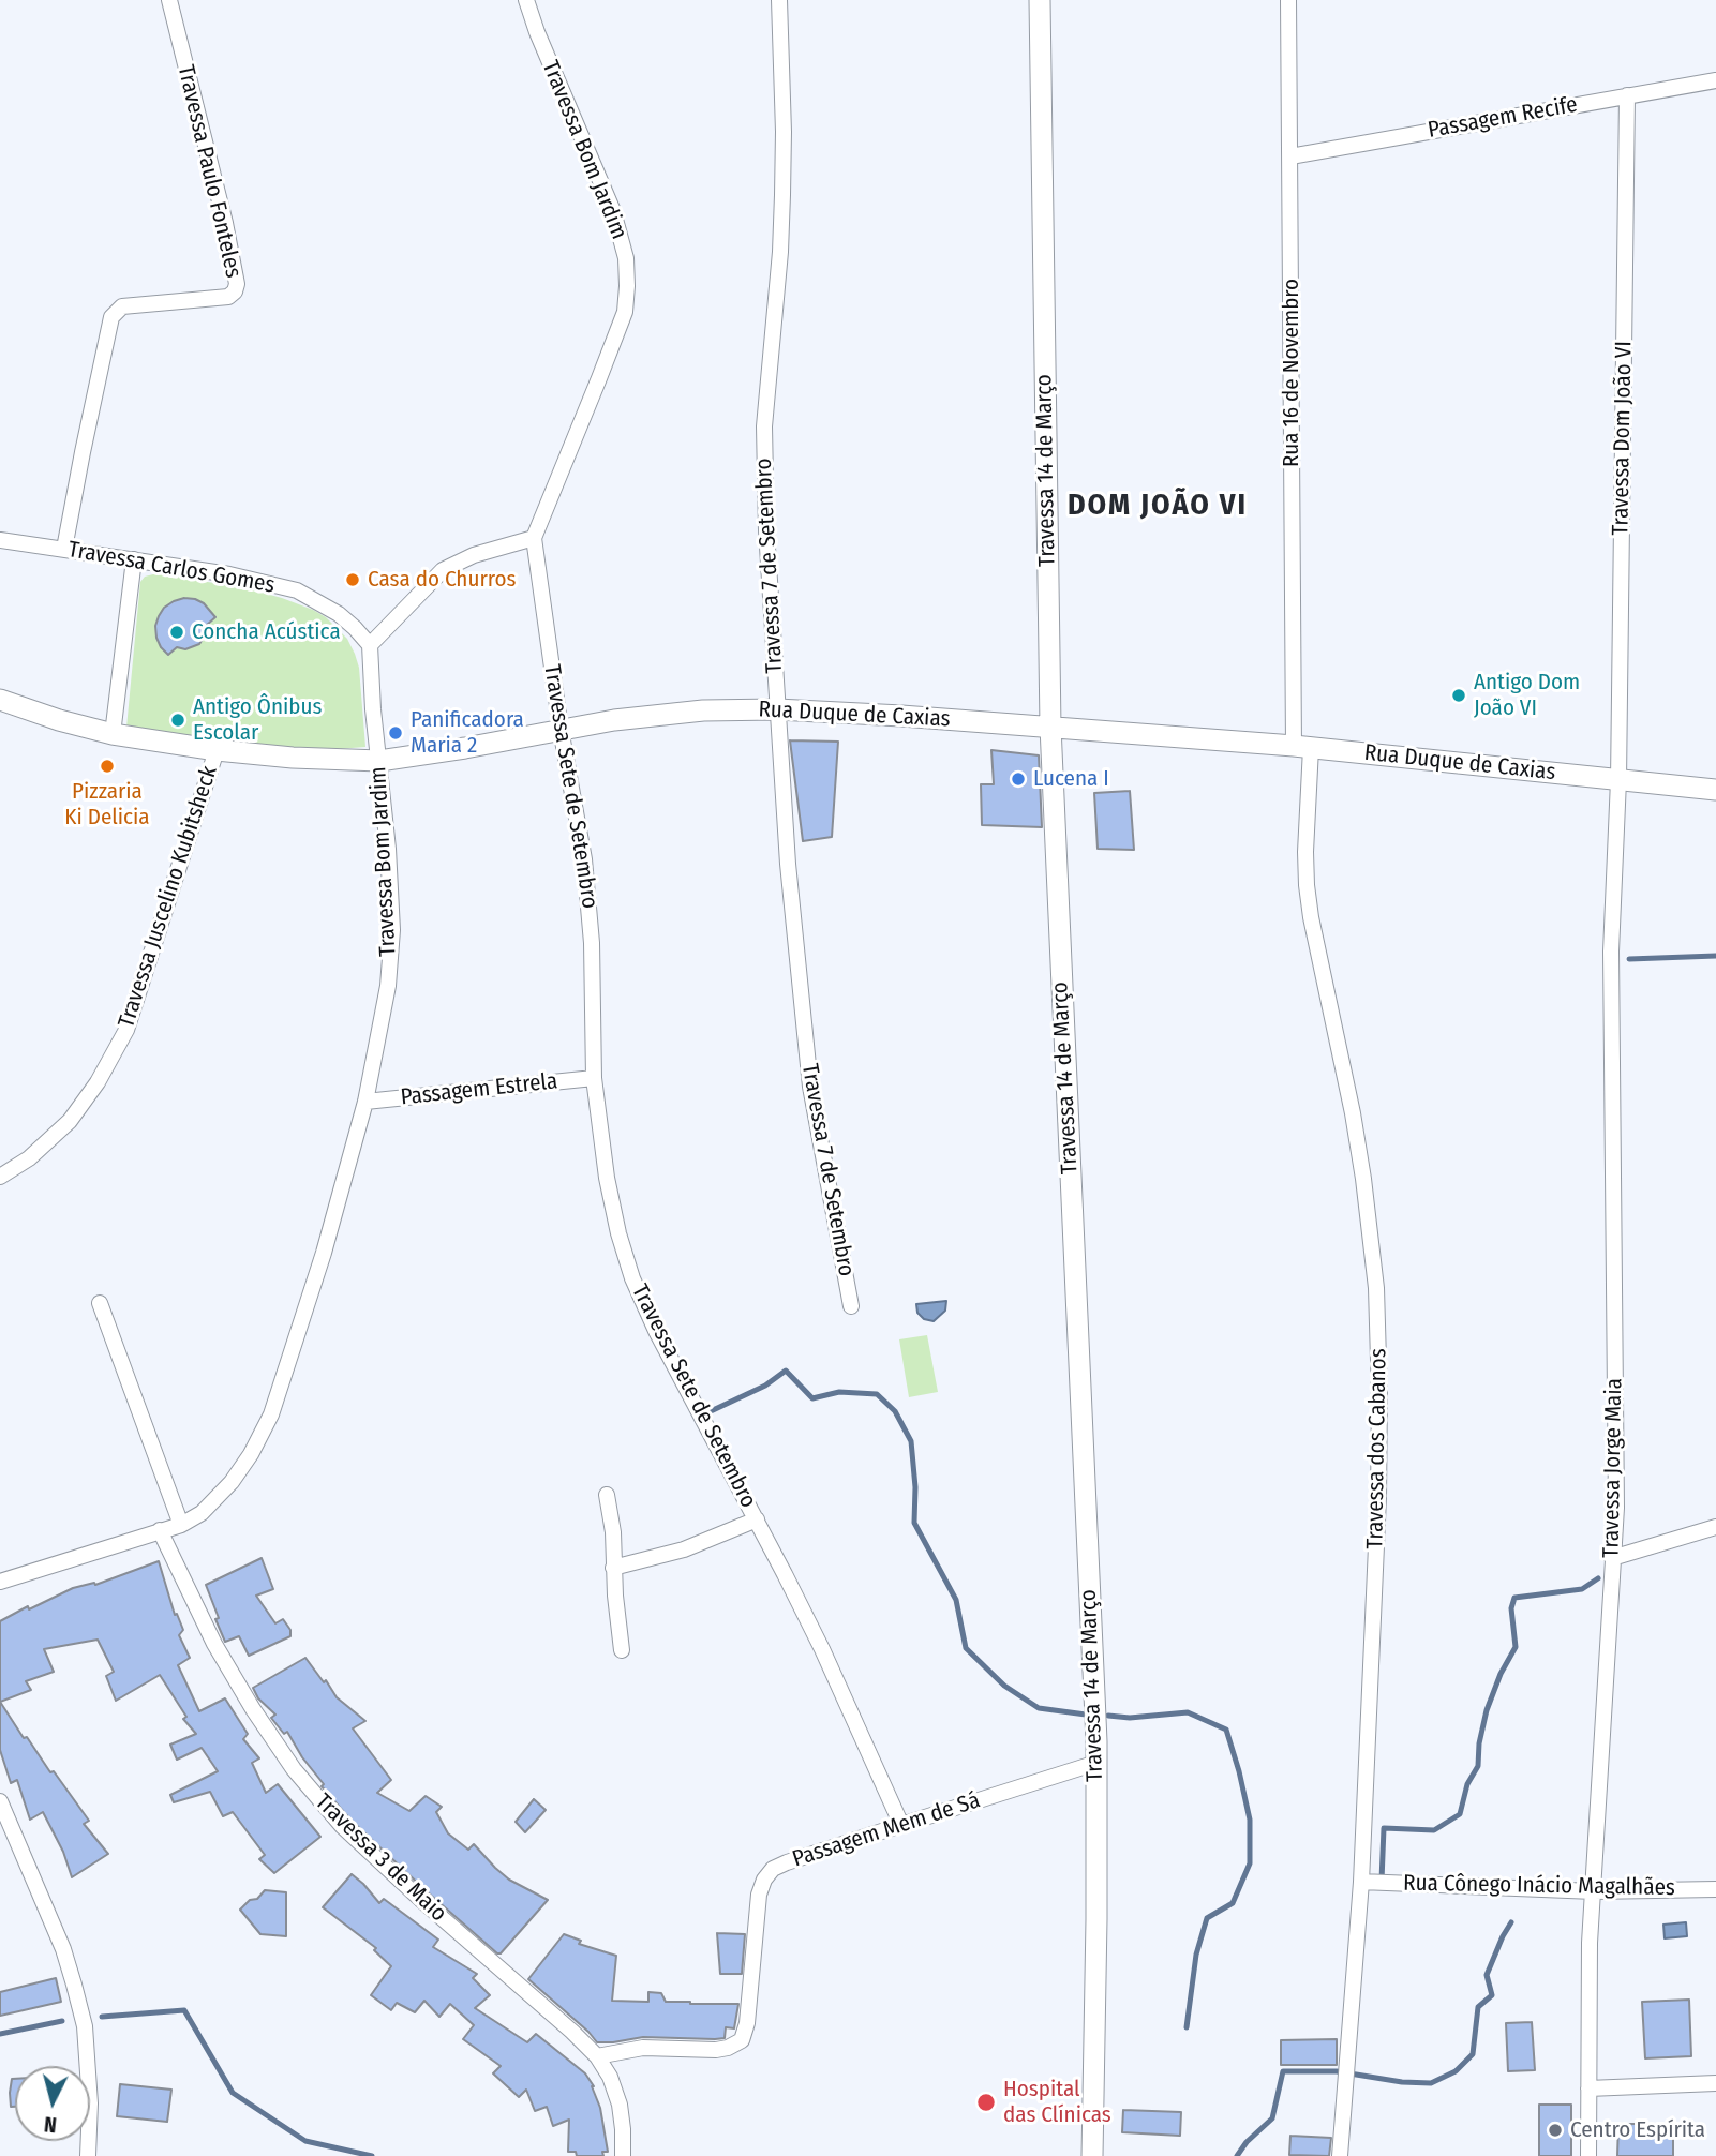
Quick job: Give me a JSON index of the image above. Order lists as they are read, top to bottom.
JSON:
{
  "streets": {
    "street": [
      "Passagem Recife",
      "Travessa Bom Jardim",
      "Travessa Paulo Fonteles",
      "Rua 16 de Novembro",
      "Travessa Dom João VI",
      "Travessa 14 de Março",
      "Travessa 7 de Setembro",
      "Travessa Carlos Gomes",
      "Rua Duque de Caxias",
      "Travessa Sete de Setembro",
      "Travessa Juscelino Kubitsheck",
      "Passagem Estrela",
      "Travessa dos Cabanos",
      "Travessa Jorge Maia",
      "Passagem Mem de Sá",
      "Travessa 3 de Maio",
      "Rua Cônego Inácio Magalhães"
    ]
  },
  "crossings": [
    ["Passagem Recife", "Rua 16 de Novembro"],
    ["Passagem Recife", "Travessa Dom João VI"],
    ["Travessa Bom Jardim", "Travessa Carlos Gomes"],
    ["Travessa Bom Jardim", "Rua Duque de Caxias"],
    ["Travessa Bom Jardim", "Travessa Sete de Setembro"],
    ["Travessa Bom Jardim", "Passagem Estrela"],
    ["Travessa Bom Jardim", "Travessa 3 de Maio"],
    ["Travessa Paulo Fonteles", "Travessa Carlos Gomes"],
    ["Rua 16 de Novembro", "Rua Duque de Caxias"],
    ["Rua 16 de Novembro", "Travessa dos Cabanos"],
    ["Travessa Dom João VI", "Rua Duque de Caxias"],
    ["Travessa Dom João VI", "Travessa Jorge Maia"],
    ["Travessa 14 de Março", "Rua Duque de Caxias"],
    ["Travessa 14 de Março", "Passagem Mem de Sá"],
    ["Travessa 7 de Setembro", "Rua Duque de Caxias"],
    ["Rua Duque de Caxias", "Travessa Sete de Setembro"],
    ["Rua Duque de Caxias", "Travessa Juscelino Kubitsheck"],
    ["Rua Duque de Caxias", "Travessa dos Cabanos"],
    ["Rua Duque de Caxias", "Travessa Jorge Maia"],
    ["Travessa Sete de Setembro", "Passagem Estrela"],
    ["Travessa Sete de Setembro", "Passagem Mem de Sá"],
    ["Travessa dos Cabanos", "Rua Cônego Inácio Magalhães"],
    ["Travessa Jorge Maia", "Rua Cônego Inácio Magalhães"],
    ["Passagem Mem de Sá", "Travessa 3 de Maio"]
  ],
  "districts": ["DOM JOÃO VI"],
  "places": [
    "Casa do Churros",
    "Concha Acústica",
    "Antigo Dom João VI",
    "Antigo Ônibus Escolar",
    "Panificadora Maria 2",
    "Pizzaria Ki Delicia",
    "Lucena I",
    "Hospital das Clínicas",
    "Centro Espírita"
  ],
  "north": "bottom"
}
